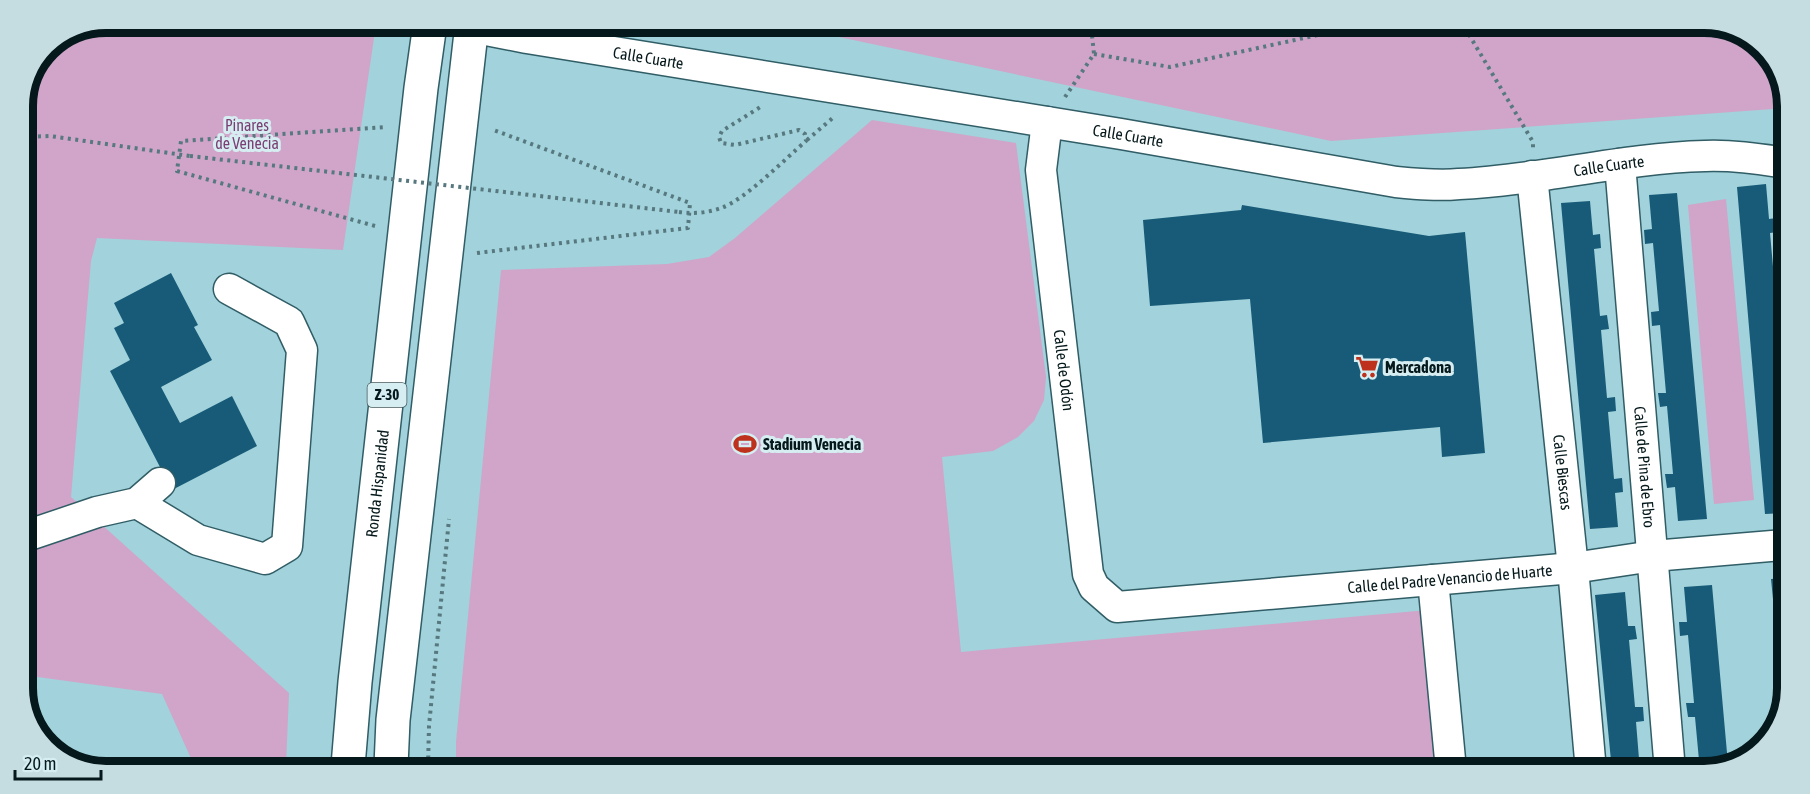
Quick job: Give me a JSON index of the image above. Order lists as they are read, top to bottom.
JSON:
{
  "streets": {
    "highway": ["Z-30", "Ronda Hispanidad"],
    "street": [
      "Calle Cuarte",
      "Calle de Odón",
      "Calle de Pina de Ebro",
      "Calle Biescas",
      "Calle del Padre Venancio de Huarte"
    ]
  },
  "crossings": [
    ["Calle Cuarte", "Calle de Odón"],
    ["Calle Cuarte", "Calle de Pina de Ebro"],
    ["Calle Cuarte", "Calle Biescas"],
    ["Calle de Odón", "Calle del Padre Venancio de Huarte"],
    ["Calle de Pina de Ebro", "Calle del Padre Venancio de Huarte"],
    ["Calle Biescas", "Calle del Padre Venancio de Huarte"]
  ],
  "parks": ["Pinares de Venecia"],
  "places": {
    "supermarket": ["Mercadona"],
    "sports": ["Stadium Venecia"]
  },
  "scale_bar": "20 m"
}
